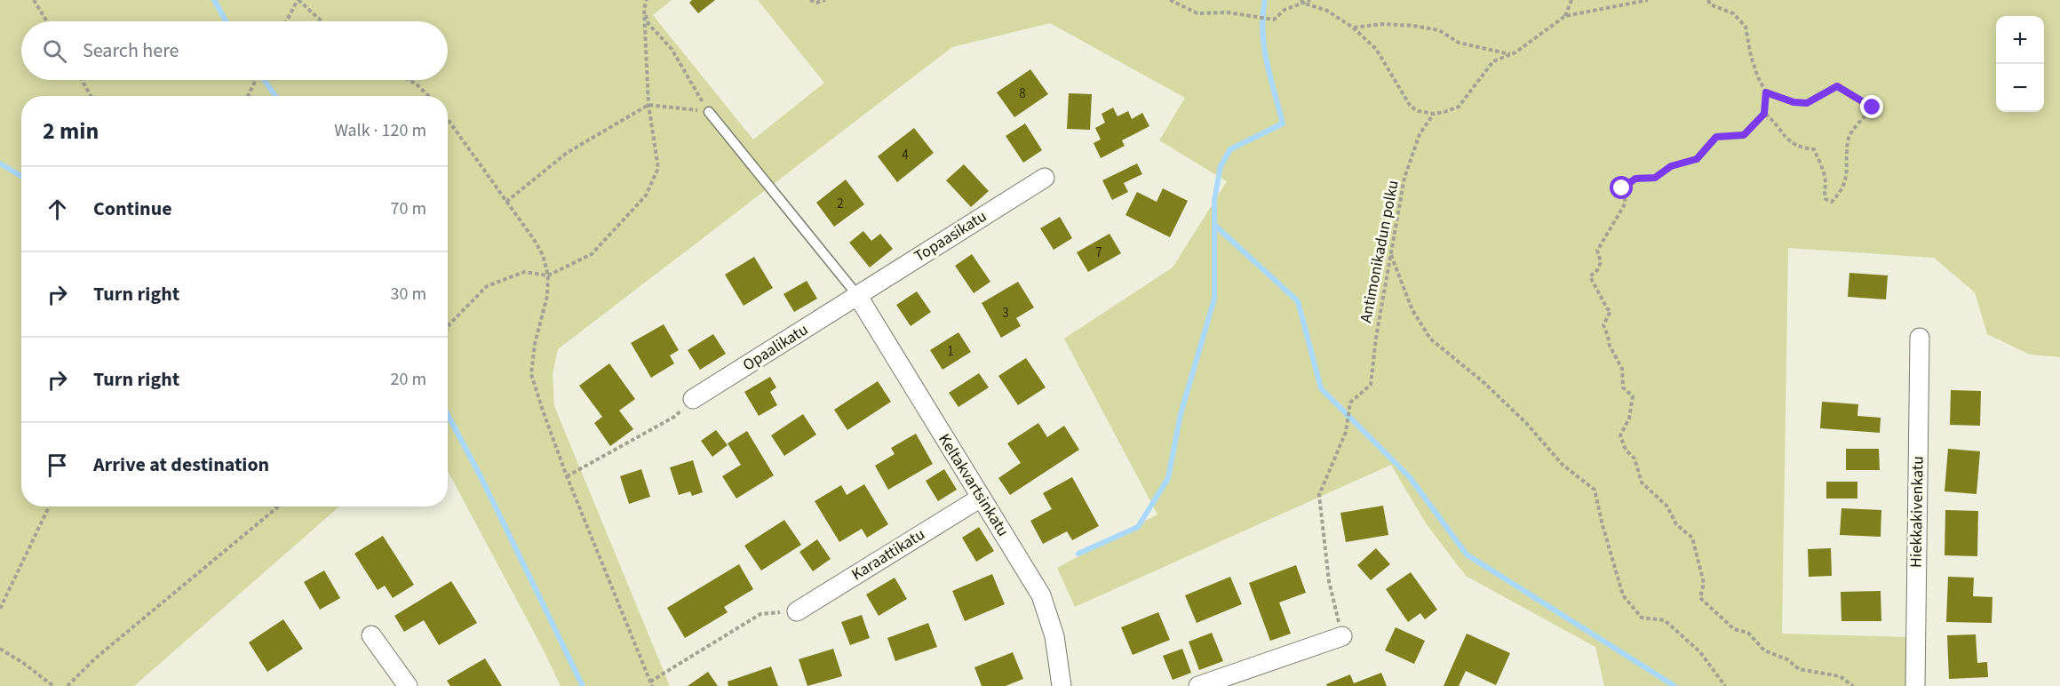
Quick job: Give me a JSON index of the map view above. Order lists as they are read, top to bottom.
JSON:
{
  "streets": {
    "street": [
      "Topaasikatu",
      "Opaalikatu",
      "Keltakvartsinkatu",
      "Hiekkakivenkatu",
      "Karaattikatu"
    ],
    "path": ["Antimonikadun polku"]
  },
  "crossings": [
    ["Topaasikatu", "Opaalikatu"],
    ["Topaasikatu", "Keltakvartsinkatu"],
    ["Opaalikatu", "Keltakvartsinkatu"],
    ["Keltakvartsinkatu", "Karaattikatu"]
  ],
  "house_numbers": [
    "8",
    "4",
    "2",
    "7",
    "3",
    "1"
  ],
  "page": {
    "map_buttons": ["+", "−"],
    "search": "Search here",
    "heading": ["2 min", "Walk · 120 m"],
    "list": [
      ["Continue", "70 m"],
      ["Turn right", "30 m"],
      ["Turn right", "20 m"],
      "Arrive at destination"
    ]
  }
}
